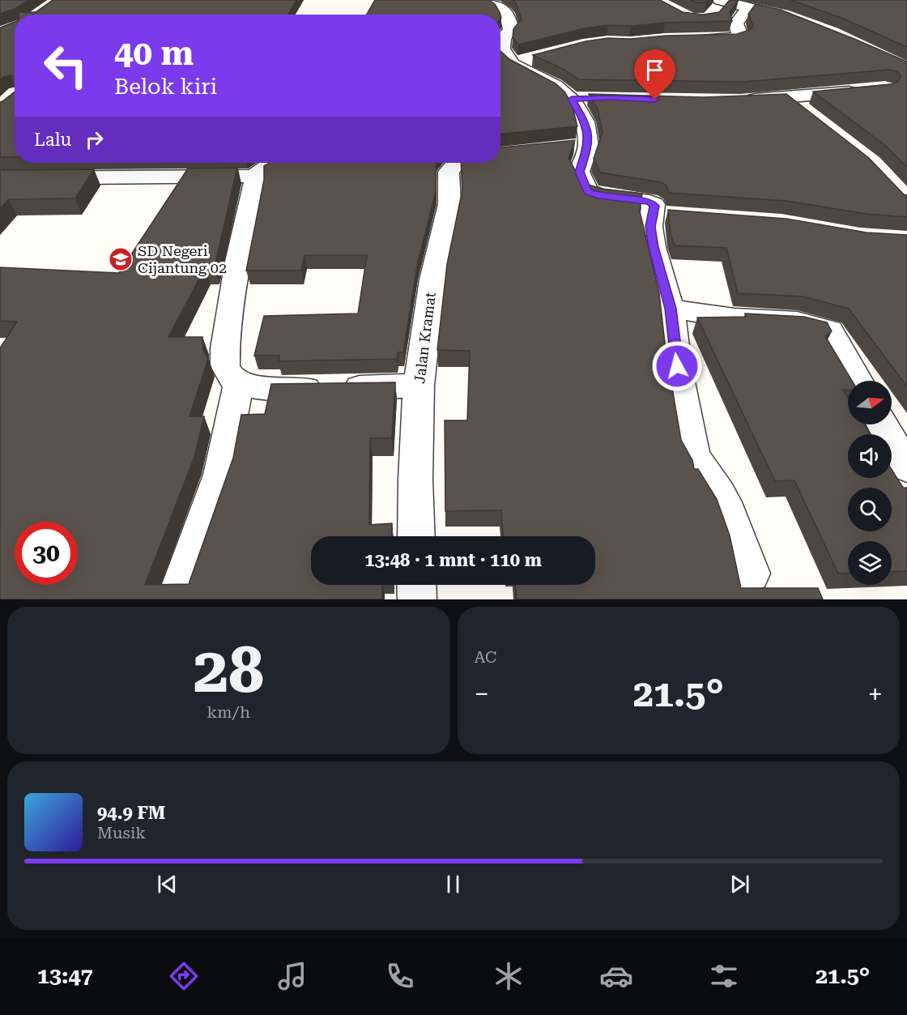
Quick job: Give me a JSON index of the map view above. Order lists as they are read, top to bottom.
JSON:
{
  "streets": {
    "street": ["Jalan Kramat"]
  },
  "places": {
    "school or university": ["SD Negeri Cijantung 02"]
  },
  "north": "right",
  "page": {
    "turn": ["40 m", "Belok kiri"],
    "then": "Lalu",
    "limit": "30",
    "trip": "13:48 · 1 mnt · 110 m",
    "tile": [
      ["28", "km/h"],
      "AC"
    ],
    "heat": ["−", "21.5°", "+"],
    "song": ["94.9 FM", "Musik"],
    "tabs": ["13:47", "21.5°"]
  }
}
